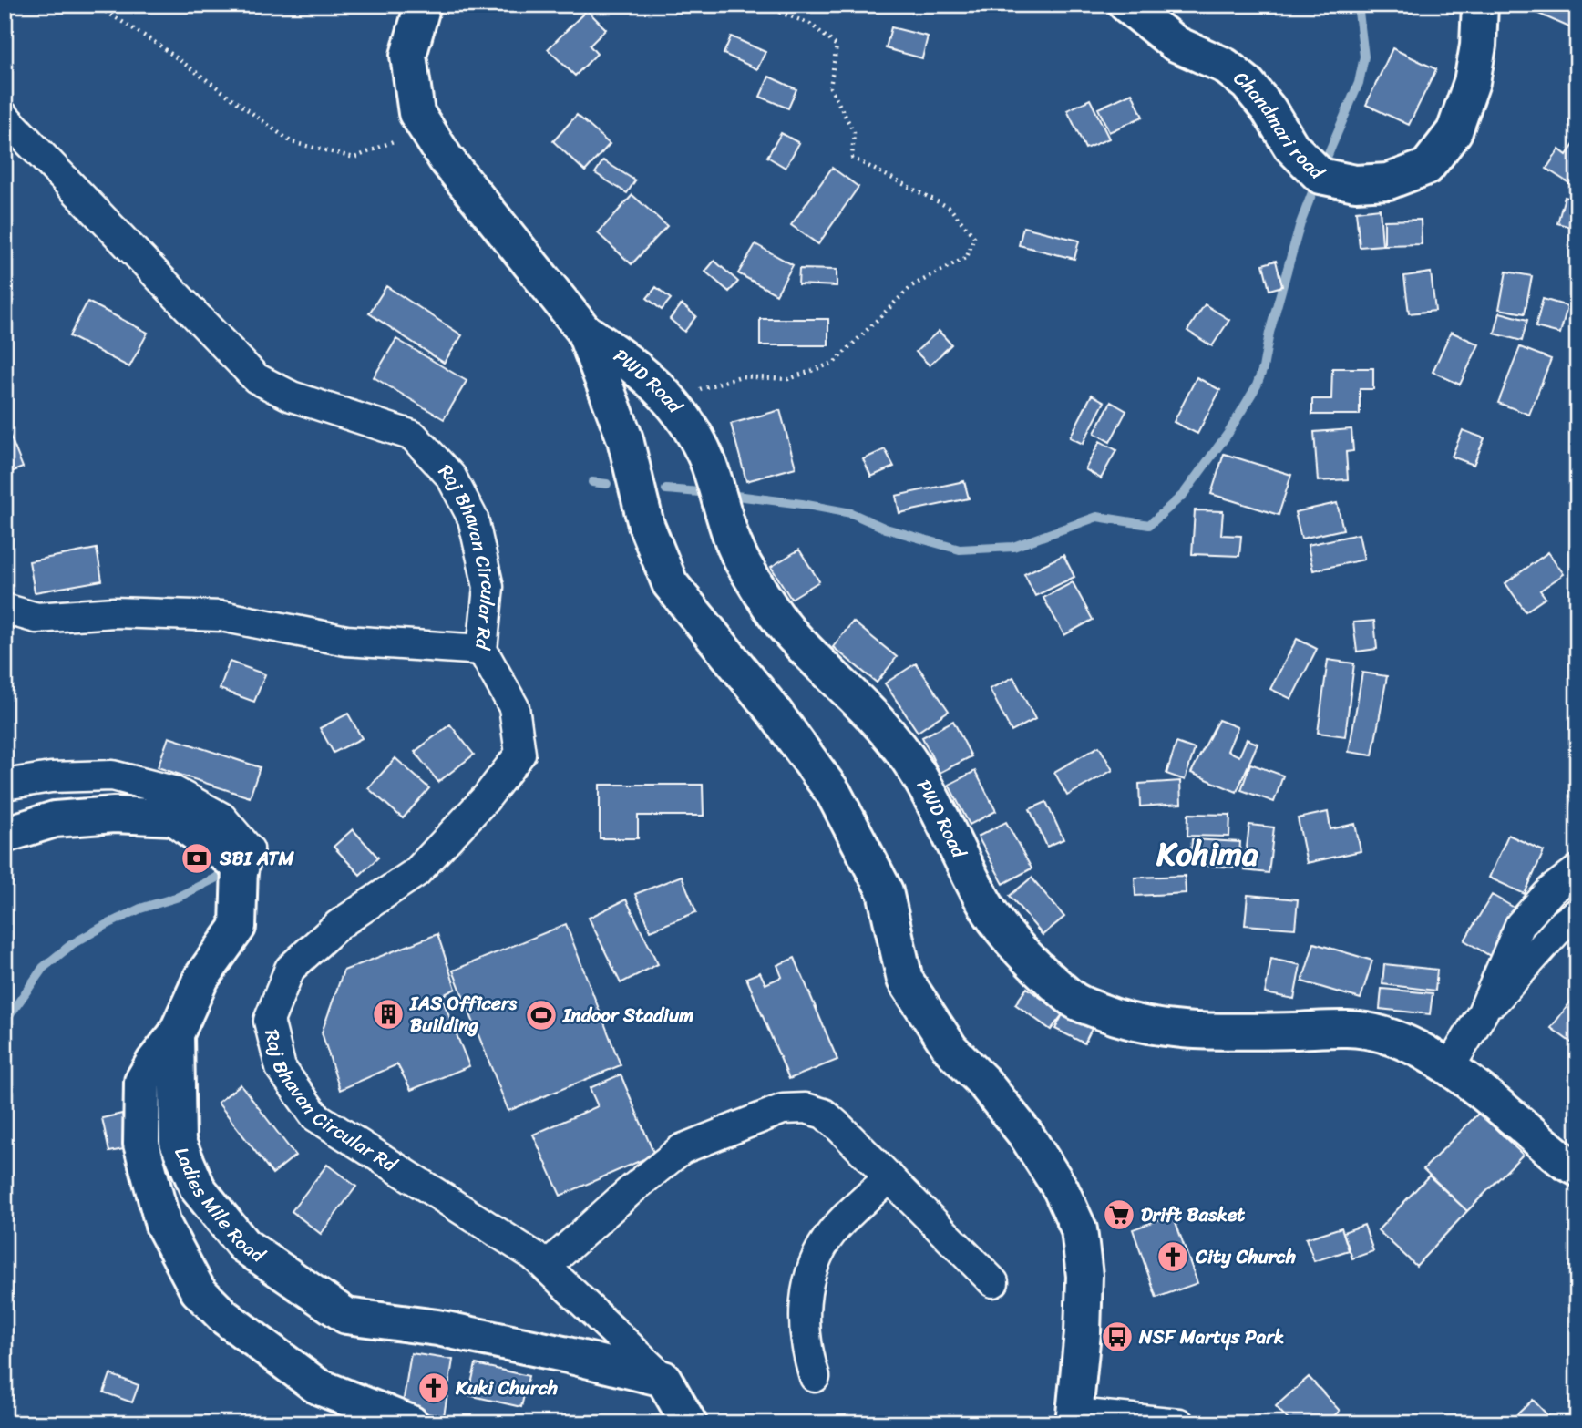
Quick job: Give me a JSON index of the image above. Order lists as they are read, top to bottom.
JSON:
{
  "streets": {
    "main road": ["Chandmari road", "PWD Road", "Ladies Mile Road"],
    "street": ["Raj Bhavan Circular Rd"]
  },
  "crossings": [
    ["Raj Bhavan Circular Rd", "Ladies Mile Road"]
  ],
  "districts": ["Kohima"],
  "places": {
    "bank": ["SBI ATM"],
    "building": ["IAS Officers Building"],
    "sports": ["Indoor Stadium"],
    "supermarket": ["Drift Basket"],
    "church": ["City Church", "Kuki Church"],
    "bus stop": ["NSF Martys Park"]
  }
}
